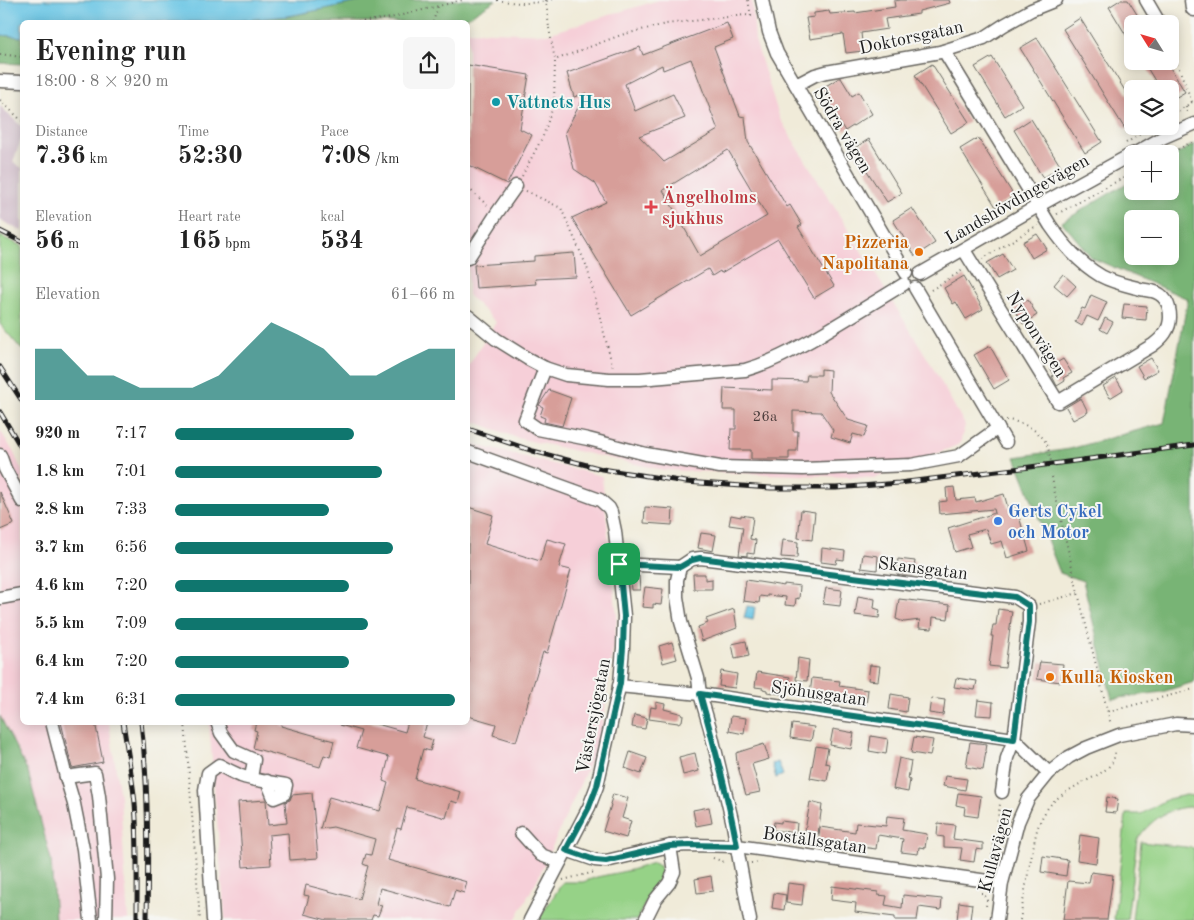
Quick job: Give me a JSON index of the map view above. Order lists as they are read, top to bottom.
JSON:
{
  "streets": {
    "street": [
      "Doktorsgatan",
      "Södra vägen",
      "Landshövdingevägen",
      "Nyponvägen",
      "Skansgatan",
      "Sjöhusgatan",
      "Västersjögatan",
      "Boställsgatan",
      "Kullavägen"
    ]
  },
  "crossings": [
    ["Doktorsgatan", "Södra vägen"],
    ["Södra vägen", "Landshövdingevägen"],
    ["Landshövdingevägen", "Nyponvägen"],
    ["Sjöhusgatan", "Västersjögatan"],
    ["Västersjögatan", "Boställsgatan"],
    ["Boställsgatan", "Kullavägen"]
  ],
  "places": {
    "other": [
      "Vattnets Hus",
      "Pizzeria Napolitana",
      "Gerts Cykel och Motor",
      "Kulla Kiosken"
    ],
    "health": ["Ängelholms sjukhus"]
  },
  "house_numbers": ["26a"],
  "north": "top left",
  "page": {
    "map_buttons": ["+", "−"],
    "heading": ["Evening run", "18:00 · 8 × 920 m"],
    "stats": [
      ["Distance", "7.36 km"],
      ["Time", "52:30"],
      ["Pace", "7:08 /km"],
      ["Elevation", "56 m"],
      ["Heart rate", "165 bpm"],
      ["kcal", "534"]
    ],
    "chart": ["Elevation", "61–66 m"],
    "list": [
      {
        "name": "920 m",
        "note": "7:17"
      },
      {
        "name": "1.8 km",
        "note": "7:01"
      },
      {
        "name": "2.8 km",
        "note": "7:33"
      },
      {
        "name": "3.7 km",
        "note": "6:56"
      },
      {
        "name": "4.6 km",
        "note": "7:20"
      },
      {
        "name": "5.5 km",
        "note": "7:09"
      },
      {
        "name": "6.4 km",
        "note": "7:20"
      },
      {
        "name": "7.4 km",
        "note": "6:31"
      }
    ]
  }
}
